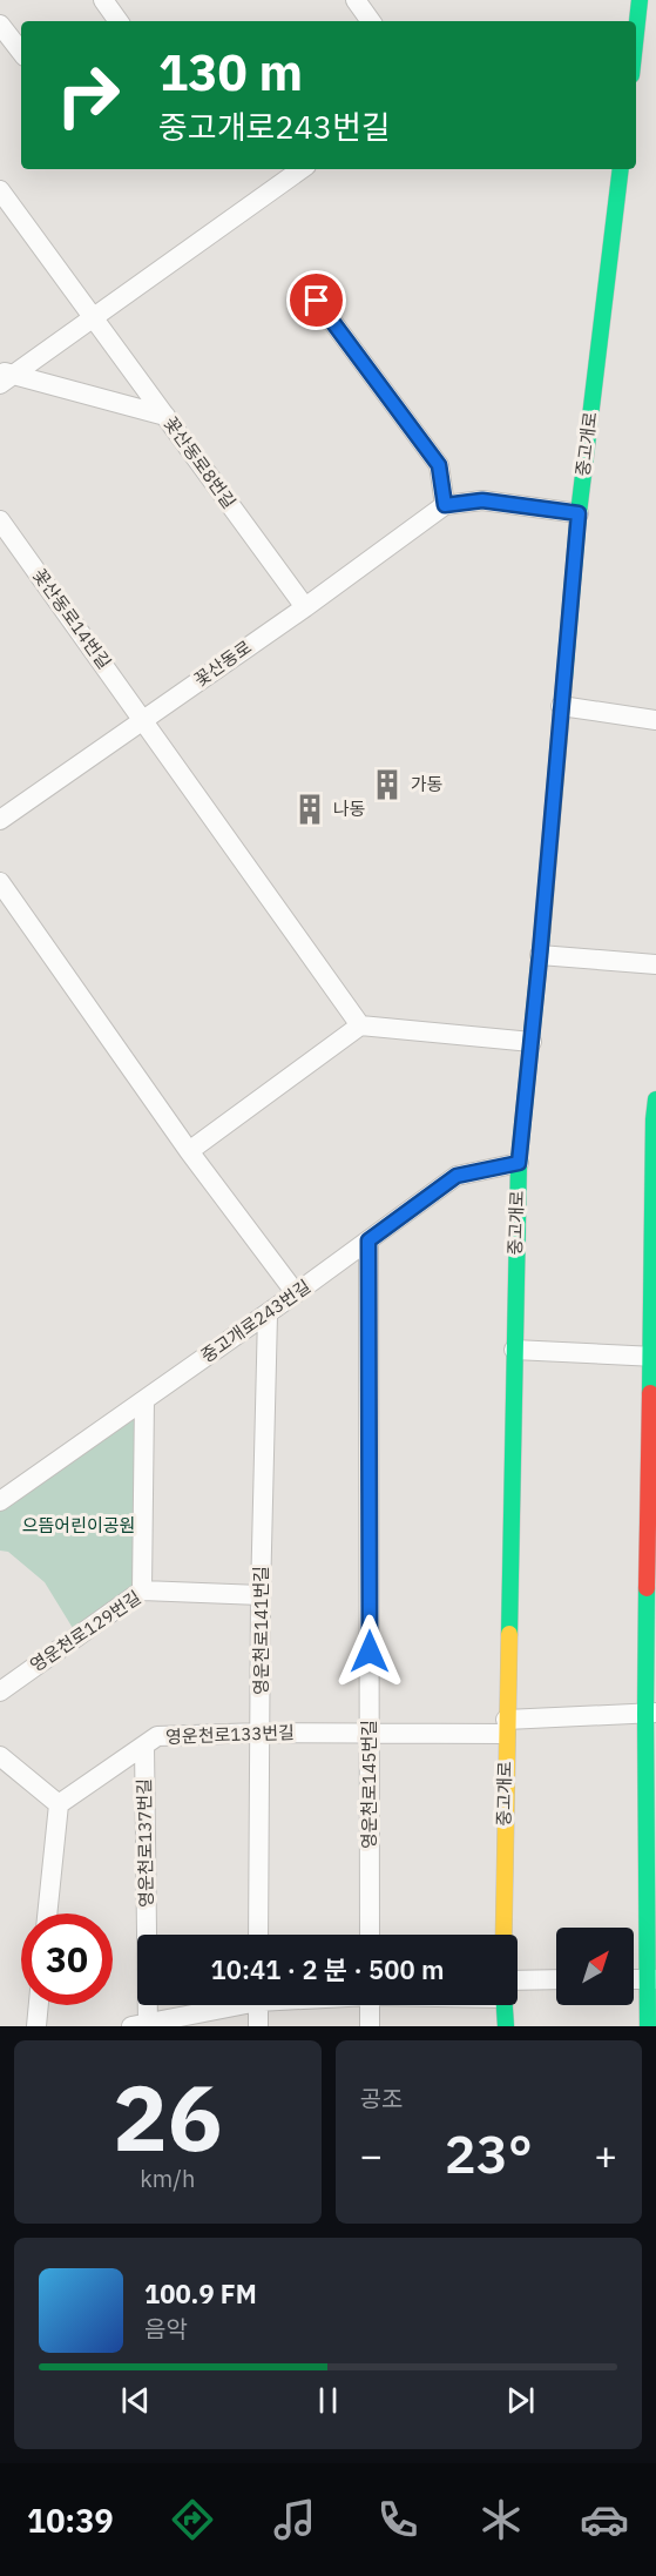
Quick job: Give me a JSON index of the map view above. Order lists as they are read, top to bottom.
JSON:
{
  "streets": {
    "street": [
      "중고개로",
      "꽃산동로8번길",
      "꽃산동로14번길",
      "꽃산동로",
      "중고개로243번길",
      "영운천로141번길",
      "영운천로129번길",
      "영운천로133번길",
      "영운천로145번길",
      "영운천로137번길"
    ]
  },
  "crossings": [
    ["중고개로", "꽃산동로"],
    ["중고개로", "중고개로243번길"],
    ["중고개로", "영운천로133번길"],
    ["꽃산동로8번길", "꽃산동로"],
    ["꽃산동로14번길", "꽃산동로"],
    ["중고개로243번길", "영운천로141번길"],
    ["중고개로243번길", "영운천로145번길"],
    ["영운천로141번길", "영운천로129번길"],
    ["영운천로141번길", "영운천로133번길"],
    ["영운천로133번길", "영운천로145번길"],
    ["영운천로133번길", "영운천로137번길"]
  ],
  "parks": ["으뜸어린이공원"],
  "places": {
    "building": ["가동", "나동"]
  },
  "north": "top right",
  "page": {
    "turn": ["130 m", "중고개로243번길"],
    "limit": "30",
    "trip": "10:41 · 2 분 · 500 m",
    "tile": [
      ["26", "km/h"],
      "공조"
    ],
    "heat": ["−", "23°", "+"],
    "song": ["100.9 FM", "음악"],
    "tabs": "10:39"
  }
}
